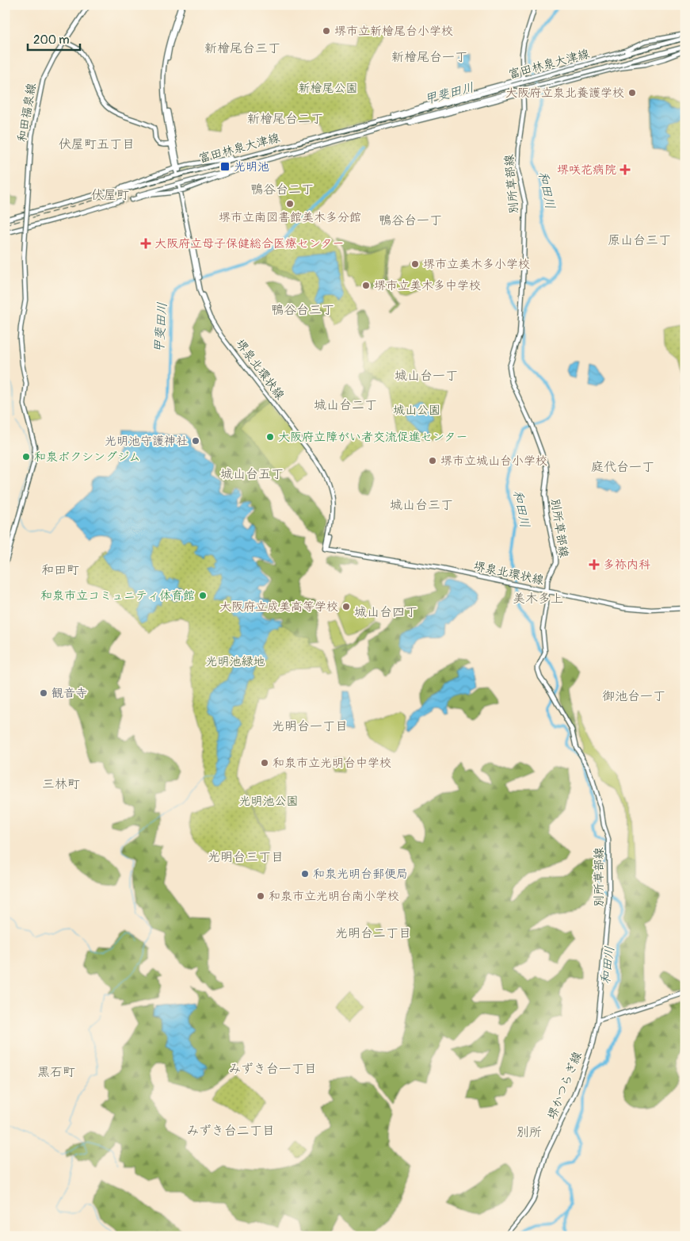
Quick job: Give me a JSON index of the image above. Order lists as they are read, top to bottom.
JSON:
{
  "streets": {
    "main road": [
      "富田林泉大津線",
      "和田福泉線",
      "別所草部線",
      "堺泉北環状線",
      "堺かつらぎ線"
    ]
  },
  "crossings": [
    ["別所草部線", "堺泉北環状線"],
    ["別所草部線", "堺かつらぎ線"]
  ],
  "districts": [
    "新檜尾台三丁",
    "新檜尾台一丁",
    "新檜尾台二丁",
    "伏屋町五丁目",
    "鴨谷台二丁",
    "伏屋町",
    "鴨谷台一丁",
    "原山台三丁",
    "鴨谷台三丁",
    "城山台一丁",
    "城山台二丁",
    "庭代台一丁",
    "城山台五丁",
    "城山台三丁",
    "和田町",
    "美木多上",
    "城山台四丁",
    "御池台一丁",
    "光明台一丁目",
    "三林町",
    "光明台三丁目",
    "光明台二丁目",
    "みずき台一丁目",
    "黒石町",
    "みずき台二丁目",
    "別所"
  ],
  "water": ["甲斐田川", "和田川"],
  "parks": [
    "新檜尾公園",
    "城山公園",
    "光明池緑地",
    "光明池公園"
  ],
  "places": {
    "other": [
      "堺市立新檜尾台小学校",
      "大阪府立泉北養護学校",
      "堺市立南図書館美木多分館",
      "堺市立美木多小学校",
      "堺市立美木多中学校",
      "大阪府立障がい者交流促進センター",
      "光明池守護神社",
      "和泉ボクシングジム",
      "堺市立城山台小学校",
      "和泉市立コミュニティ体育館",
      "大阪府立成美高等学校",
      "観音寺",
      "和泉市立光明台中学校",
      "和泉光明台郵便局",
      "和泉市立光明台南小学校"
    ],
    "transit": ["光明池"],
    "health": ["堺咲花病院", "大阪府立母子保健総合医療センター", "多祢内科"]
  },
  "scale_bar": "200 m"
}
